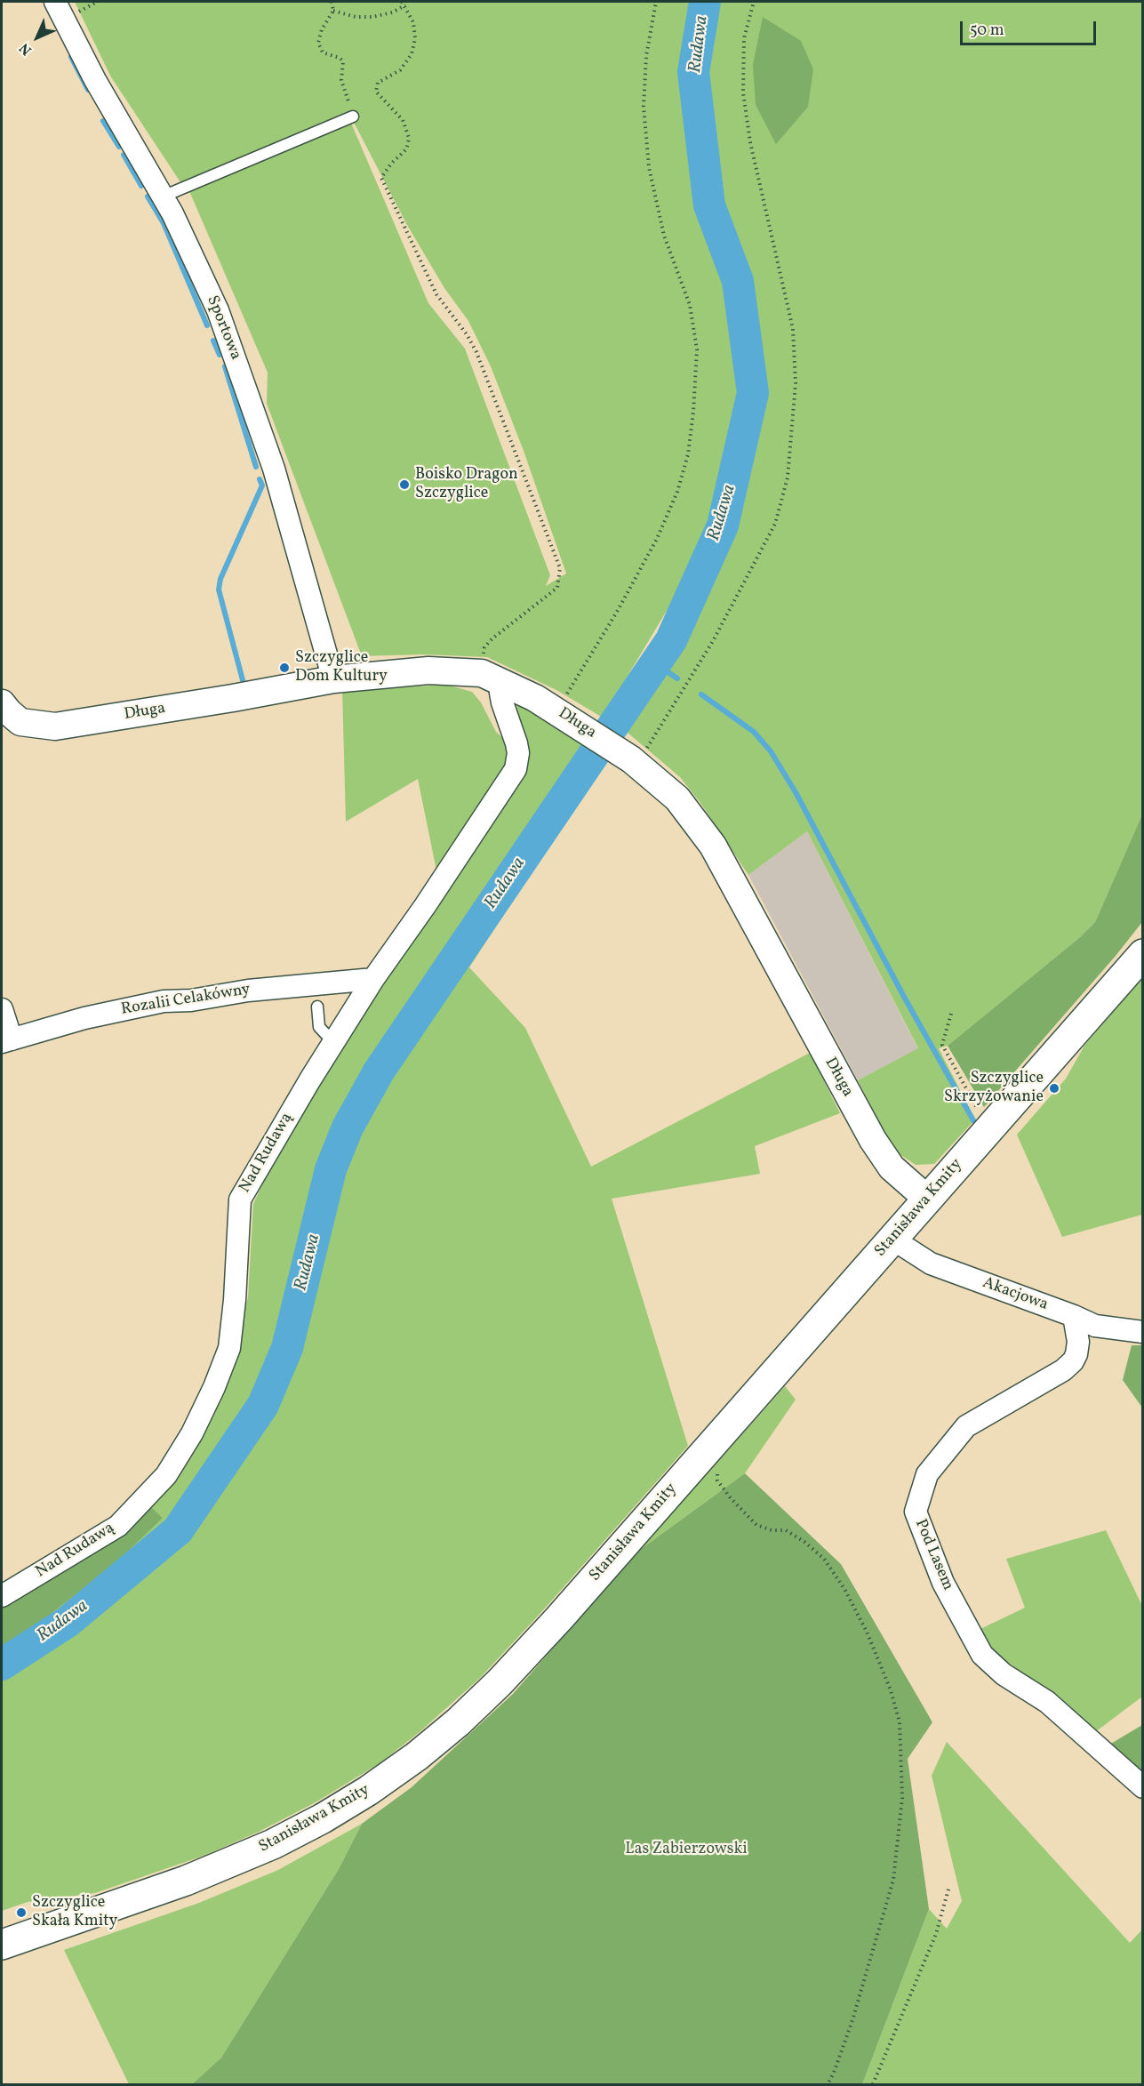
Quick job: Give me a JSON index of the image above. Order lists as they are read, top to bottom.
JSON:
{
  "streets": {
    "main road": ["Stanisława Kmity"],
    "street": [
      "Sportowa",
      "Długa",
      "Rozalii Celakówny",
      "Nad Rudawą",
      "Akacjowa",
      "Pod Lasem"
    ]
  },
  "crossings": [
    ["Sportowa", "Długa"],
    ["Długa", "Nad Rudawą"],
    ["Długa", "Stanisława Kmity"],
    ["Rozalii Celakówny", "Nad Rudawą"],
    ["Stanisława Kmity", "Akacjowa"],
    ["Akacjowa", "Pod Lasem"]
  ],
  "water": ["Rudawa"],
  "parks": ["Las Zabierzowski"],
  "places": [
    "Boisko Dragon Szczyglice",
    "Szczyglice Dom Kultury",
    "Szczyglice Skrzyżowanie",
    "Szczyglice Skała Kmity"
  ],
  "scale_bar": "50 m",
  "north": "bottom left"
}
